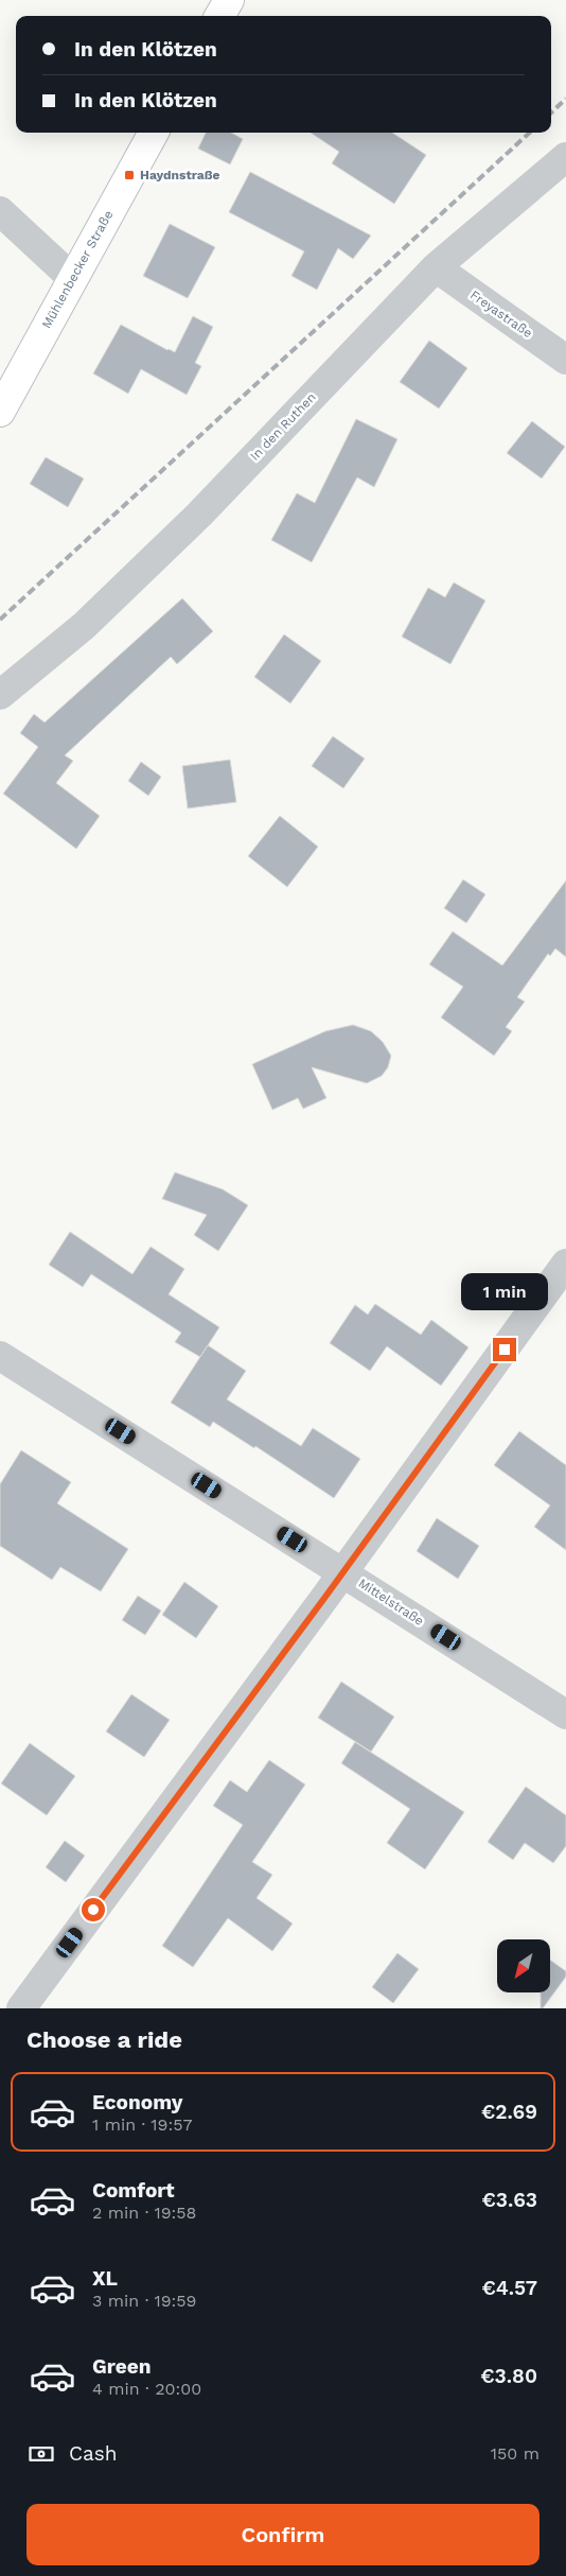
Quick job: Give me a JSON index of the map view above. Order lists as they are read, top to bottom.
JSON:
{
  "streets": {
    "main road": ["Mühlenbecker Straße"],
    "street": ["Freyastraße", "In den Ruthen", "Mittelstraße"]
  },
  "crossings": [
    ["Freyastraße", "In den Ruthen"]
  ],
  "places": {
    "transit": ["Haydnstraße"]
  },
  "north": "bottom left",
  "page": {
    "banner": ["In den Klötzen", "In den Klötzen"],
    "bubble": "1 min",
    "heading": "Choose a ride",
    "list": [
      {
        "name": "Economy",
        "note": "1 min · 19:57",
        "value": "€2.69"
      },
      {
        "name": "Comfort",
        "note": "2 min · 19:58",
        "value": "€3.63"
      },
      {
        "name": "XL",
        "note": "3 min · 19:59",
        "value": "€4.57"
      },
      {
        "name": "Green",
        "note": "4 min · 20:00",
        "value": "€3.80"
      }
    ],
    "pay": ["Cash", "150 m"],
    "buttons": "Confirm"
  }
}
